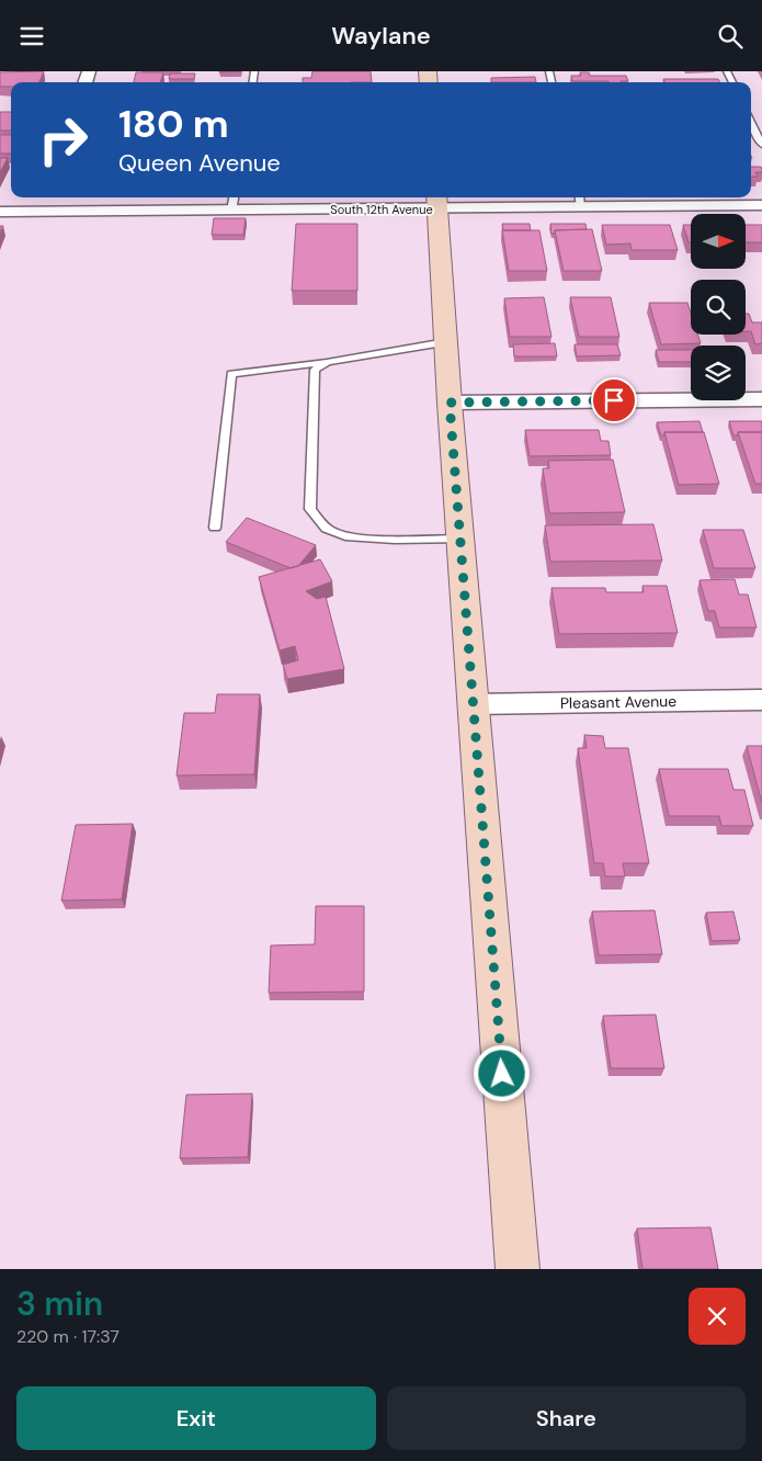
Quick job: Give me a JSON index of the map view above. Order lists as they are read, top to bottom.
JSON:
{
  "streets": {
    "street": ["South 12th Avenue", "Pleasant Avenue"]
  },
  "north": "right",
  "page": {
    "header": "Waylane",
    "turn": ["180 m", "Queen Avenue"],
    "heading": ["3 min", "220 m · 17:37"],
    "buttons": ["Exit", "Share"]
  }
}
